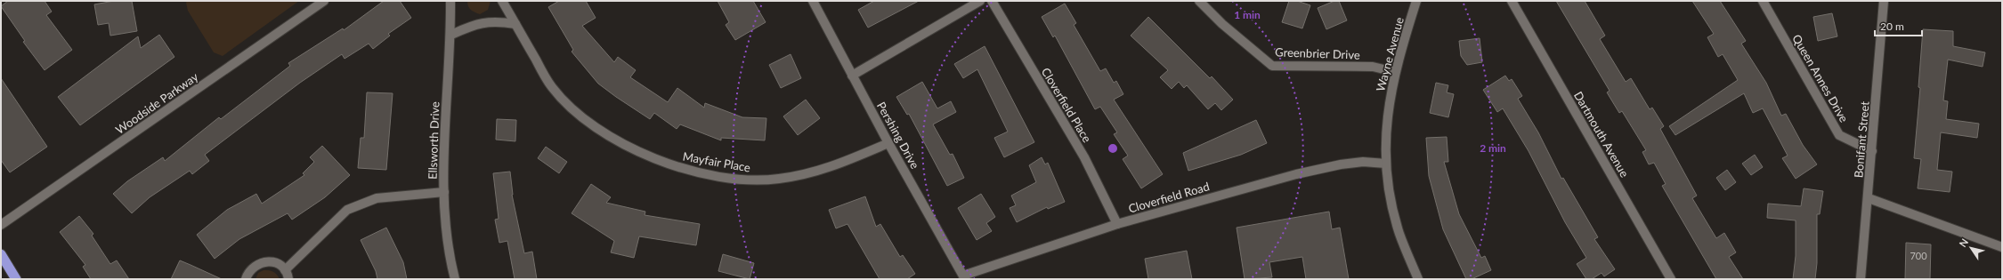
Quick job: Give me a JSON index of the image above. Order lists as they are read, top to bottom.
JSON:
{
  "streets": {
    "street": [
      "Greenbrier Drive",
      "Wayne Avenue",
      "Queen Annes Drive",
      "Woodside Parkway",
      "Cloverfield Place",
      "Dartmouth Avenue",
      "Pershing Drive",
      "Bonifant Street",
      "Ellsworth Drive",
      "Mayfair Place",
      "Cloverfield Road"
    ]
  },
  "crossings": [
    ["Greenbrier Drive", "Wayne Avenue"],
    ["Wayne Avenue", "Cloverfield Road"],
    ["Queen Annes Drive", "Bonifant Street"],
    ["Cloverfield Place", "Cloverfield Road"],
    ["Pershing Drive", "Mayfair Place"],
    ["Pershing Drive", "Cloverfield Road"]
  ],
  "house_numbers": ["700"],
  "scale_bar": "20 m",
  "north": "top left",
  "rings": ["1 min", "2 min"]
}
